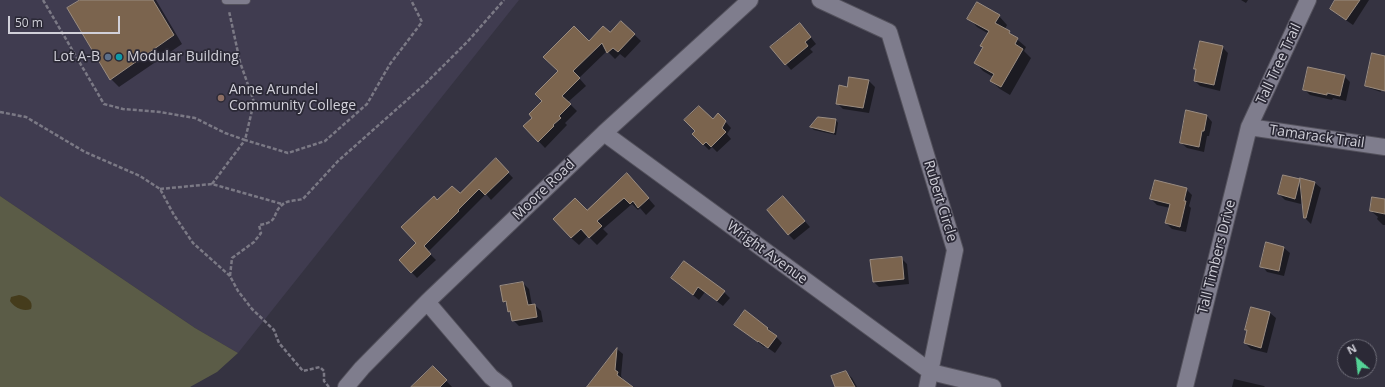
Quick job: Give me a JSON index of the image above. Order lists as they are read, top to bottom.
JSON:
{
  "streets": {
    "street": [
      "Tall Tree Trail",
      "Tamarack Trail",
      "Moore Road",
      "Rubert Circle",
      "Wright Avenue",
      "Tall Timbers Drive"
    ]
  },
  "crossings": [
    ["Tall Tree Trail", "Tamarack Trail"],
    ["Tall Tree Trail", "Tall Timbers Drive"],
    ["Tamarack Trail", "Tall Timbers Drive"],
    ["Moore Road", "Wright Avenue"],
    ["Rubert Circle", "Wright Avenue"]
  ],
  "places": ["Lot A-B", "Modular Building", "Anne Arundel Community College"],
  "scale_bar": "50 m",
  "north": "top left"
}
